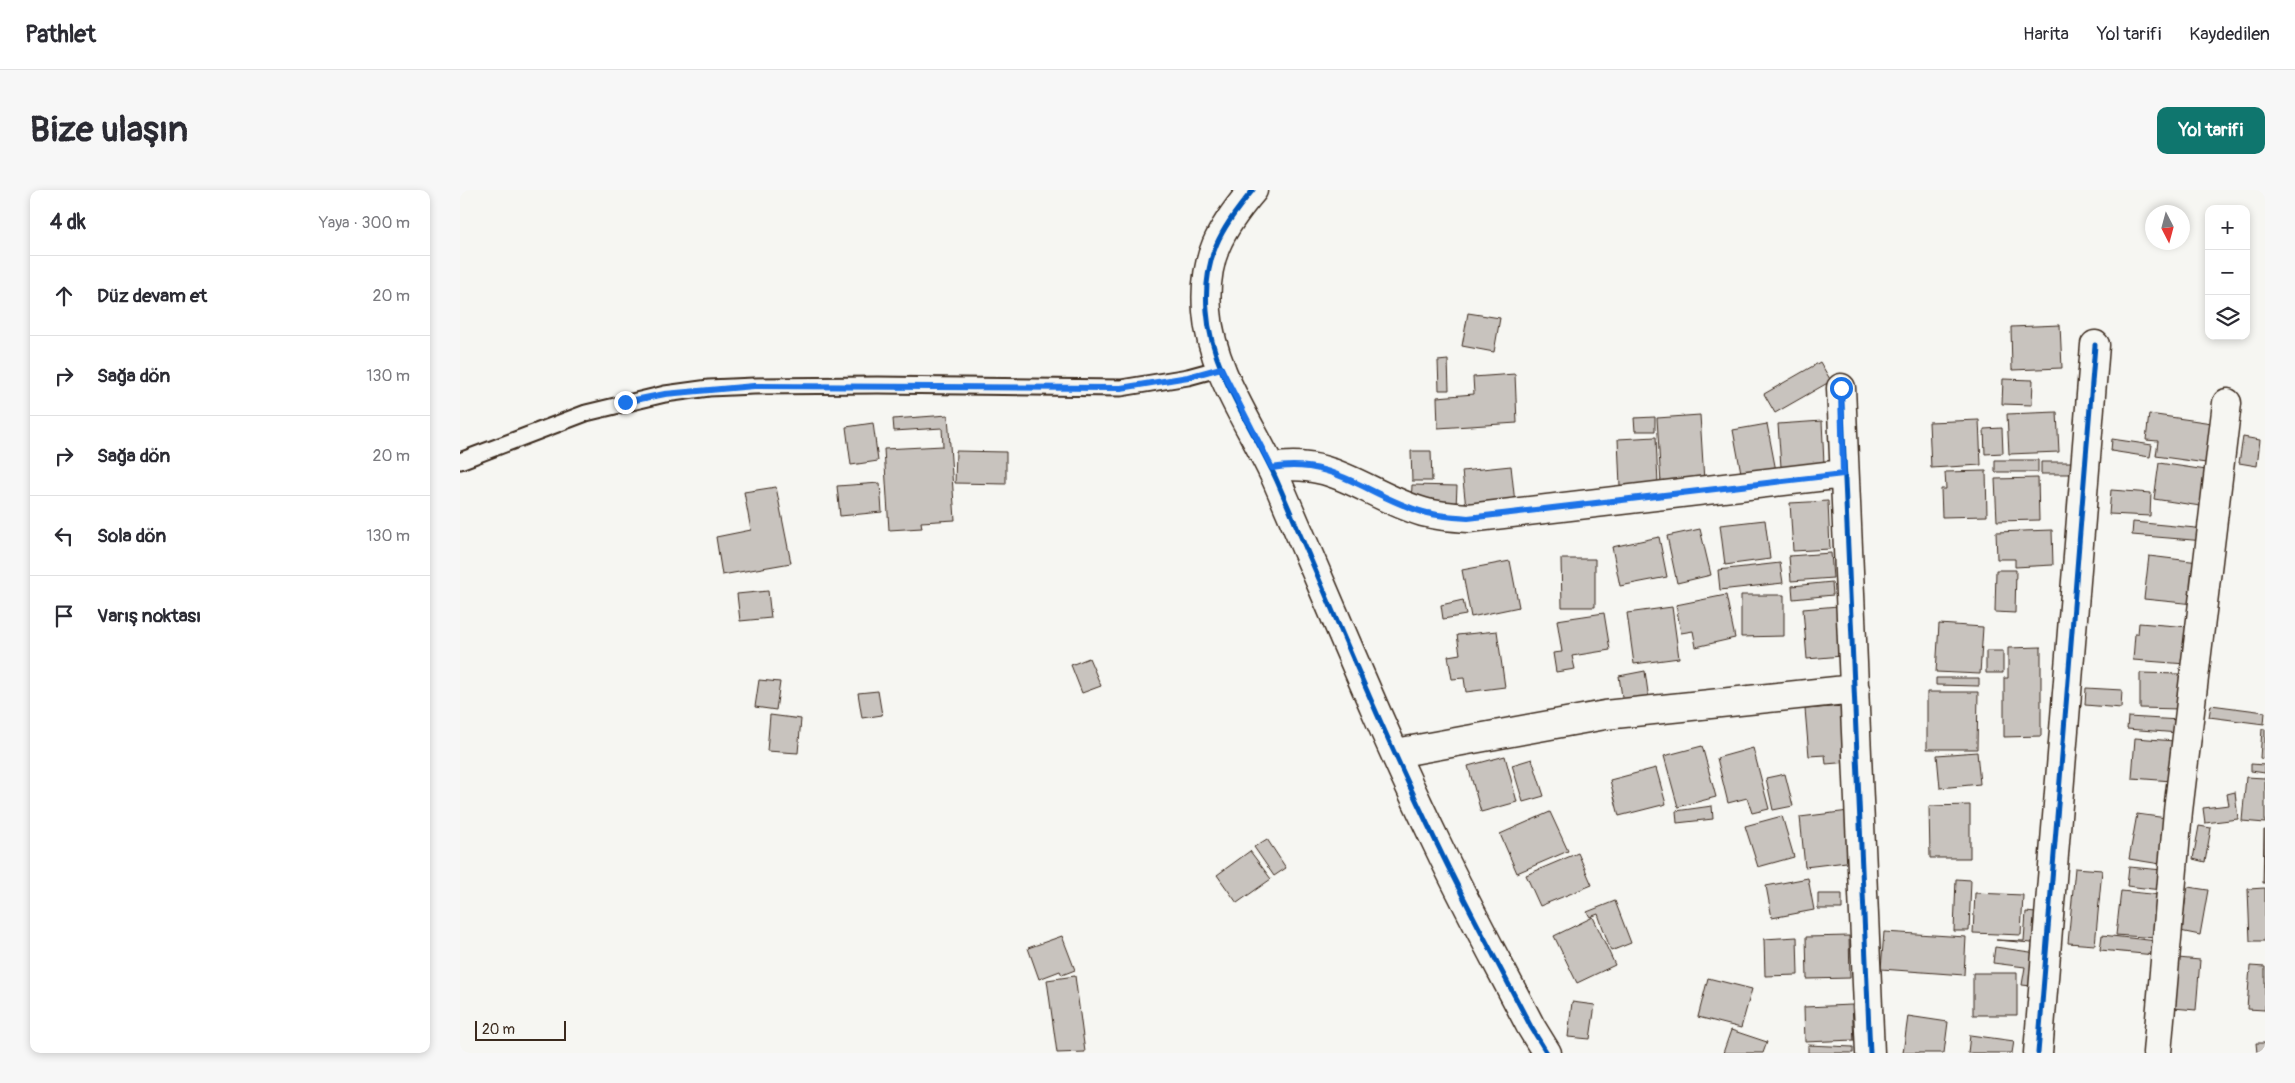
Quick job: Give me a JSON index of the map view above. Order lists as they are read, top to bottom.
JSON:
{
  "scale_bar": "20 m",
  "north": "bottom",
  "page": {
    "header": "Pathlet",
    "nav": ["Harita", "Yol tarifi", "Kaydedilen"],
    "buttons": "Yol tarifi",
    "title": "Bize ulaşın",
    "heading": ["4 dk", "Yaya · 300 m"],
    "map_buttons": ["+", "−"],
    "list": [
      ["Düz devam et", "20 m"],
      ["Sağa dön", "130 m"],
      ["Sağa dön", "20 m"],
      ["Sola dön", "130 m"],
      "Varış noktası"
    ],
    "scale": "20 m"
  }
}
